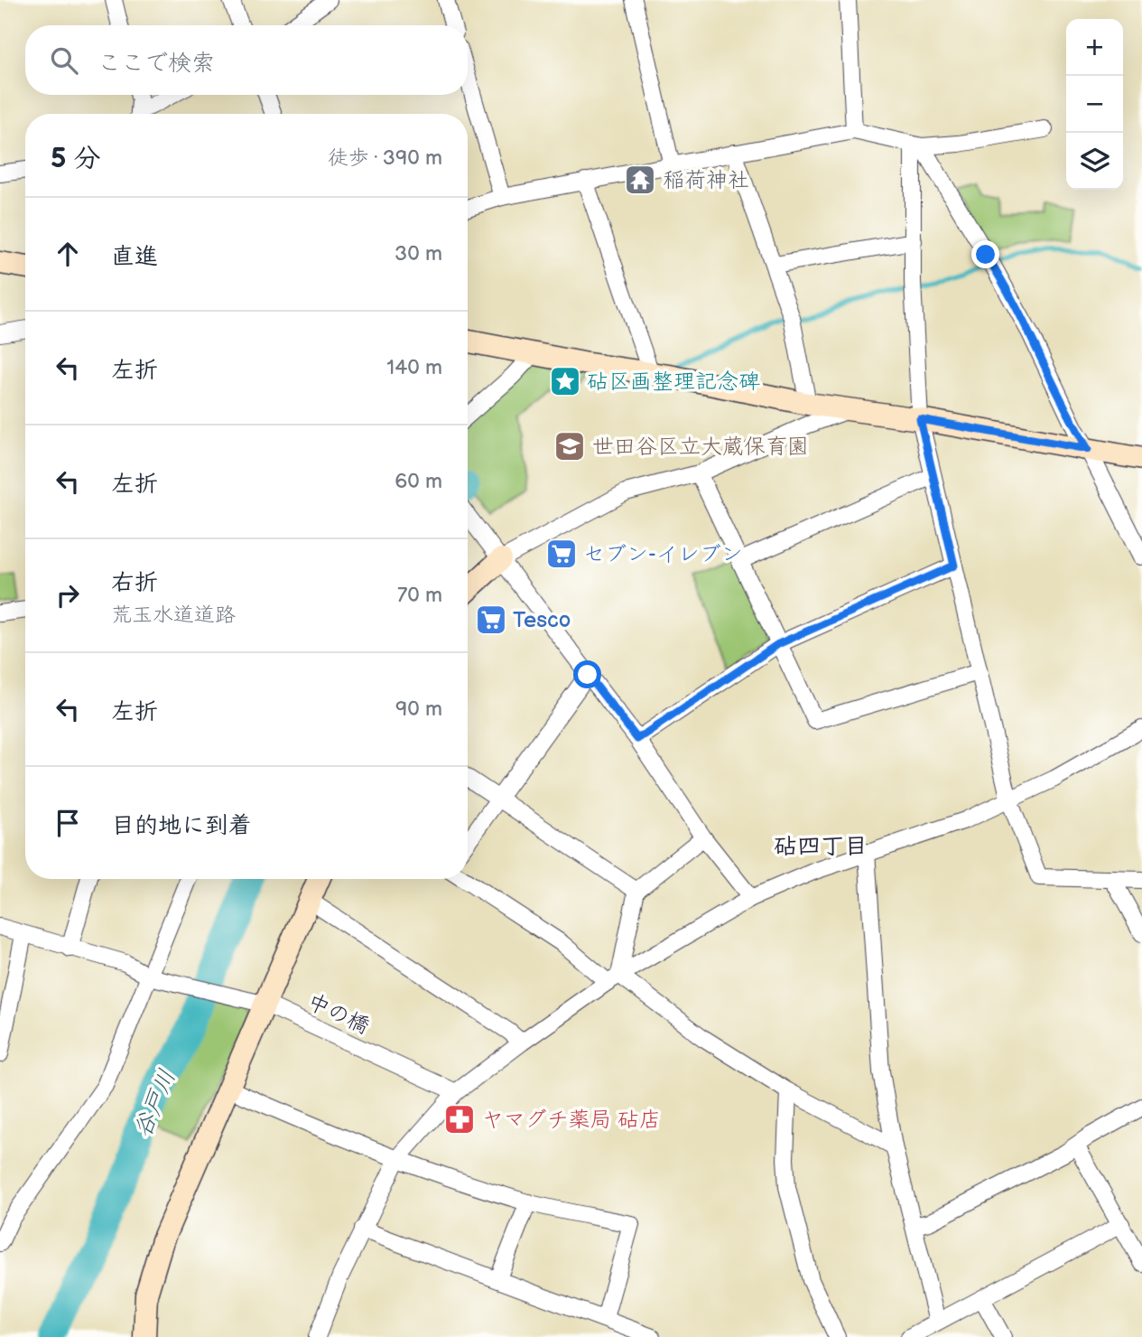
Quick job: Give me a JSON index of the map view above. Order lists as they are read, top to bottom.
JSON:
{
  "streets": {
    "street": ["中の橋"]
  },
  "districts": ["砧四丁目"],
  "water": ["谷戸川"],
  "places": {
    "temple": ["稲荷神社"],
    "place": ["砧区画整理記念碑"],
    "school or university": ["世田谷区立大蔵保育園"],
    "supermarket": ["セブン-イレブン", "Tesco"],
    "pharmacy": ["ヤマグチ薬局 砧店"]
  },
  "page": {
    "map_buttons": ["+", "−"],
    "search": "ここで検索",
    "heading": ["5 分", "徒歩 · 390 m"],
    "list": [
      ["直進", "30 m"],
      ["左折", "140 m"],
      ["左折", "60 m"],
      ["右折", "荒玉水道道路", "70 m"],
      ["左折", "90 m"],
      "目的地に到着"
    ]
  }
}
